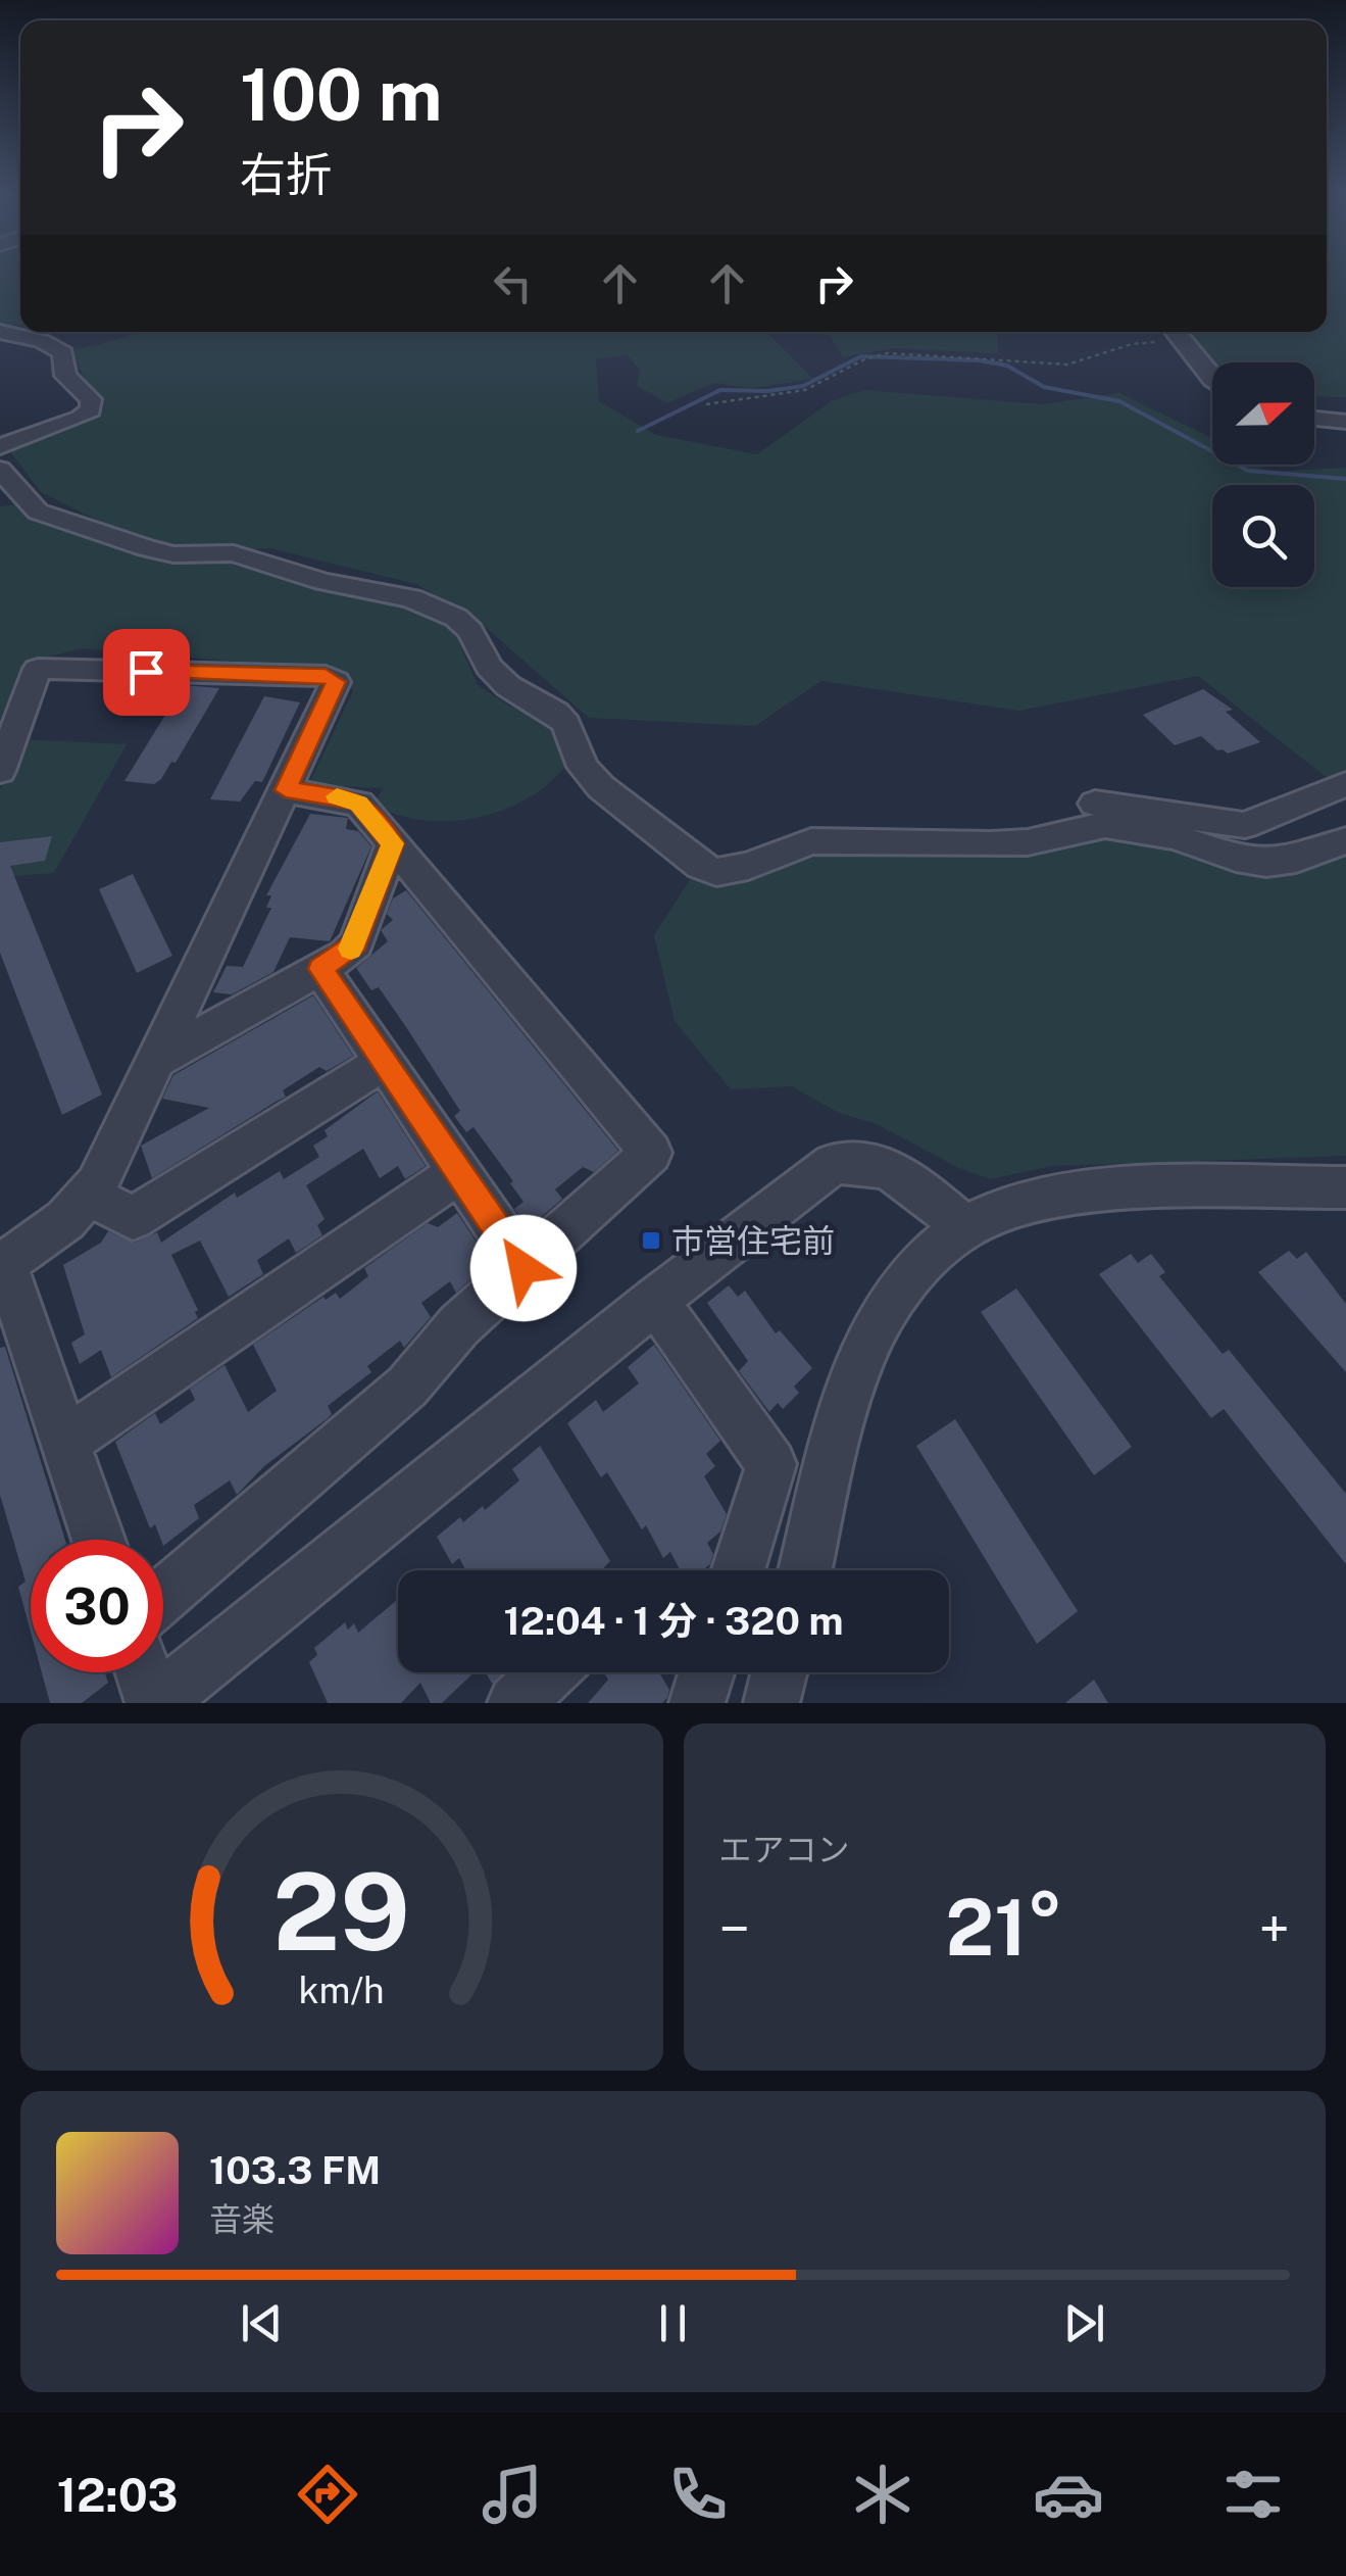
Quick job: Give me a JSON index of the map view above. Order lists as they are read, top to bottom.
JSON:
{
  "places": {
    "transit": ["市営住宅前"]
  },
  "north": "right",
  "page": {
    "turn": ["100 m", "右折"],
    "limit": "30",
    "trip": "12:04 · 1 分 · 320 m",
    "tile": "エアコン",
    "heat": ["−", "21°", "+"],
    "song": ["103.3 FM", "音楽"],
    "tabs": "12:03",
    "gauge": ["29", "km/h"]
  }
}
